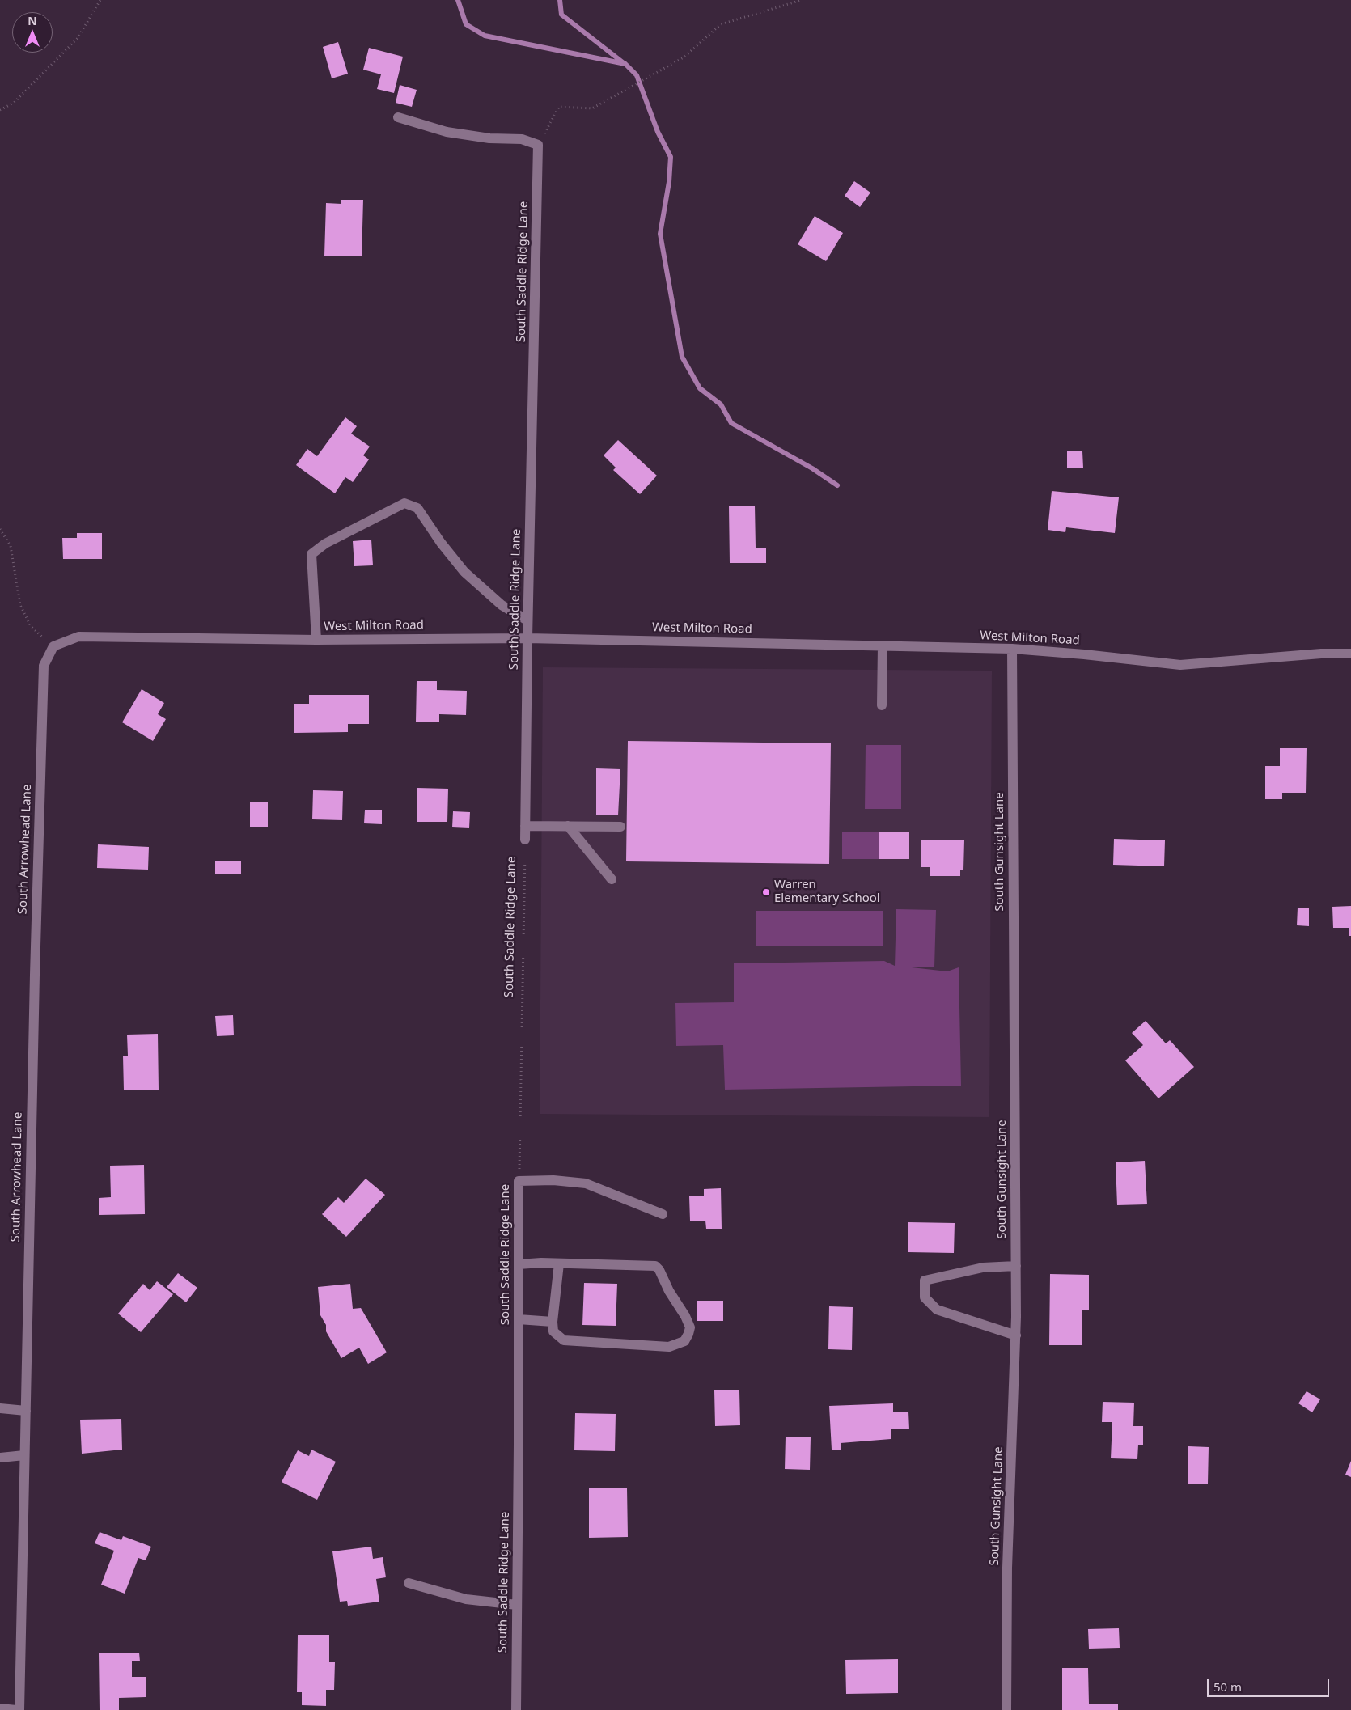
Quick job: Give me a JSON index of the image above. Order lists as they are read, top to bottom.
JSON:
{
  "streets": {
    "street": [
      "South Saddle Ridge Lane",
      "West Milton Road",
      "South Arrowhead Lane",
      "South Gunsight Lane"
    ]
  },
  "crossings": [
    ["South Saddle Ridge Lane", "West Milton Road"],
    ["West Milton Road", "South Arrowhead Lane"],
    ["West Milton Road", "South Gunsight Lane"]
  ],
  "places": ["Warren Elementary School"],
  "scale_bar": "50 m",
  "north": "top"
}
